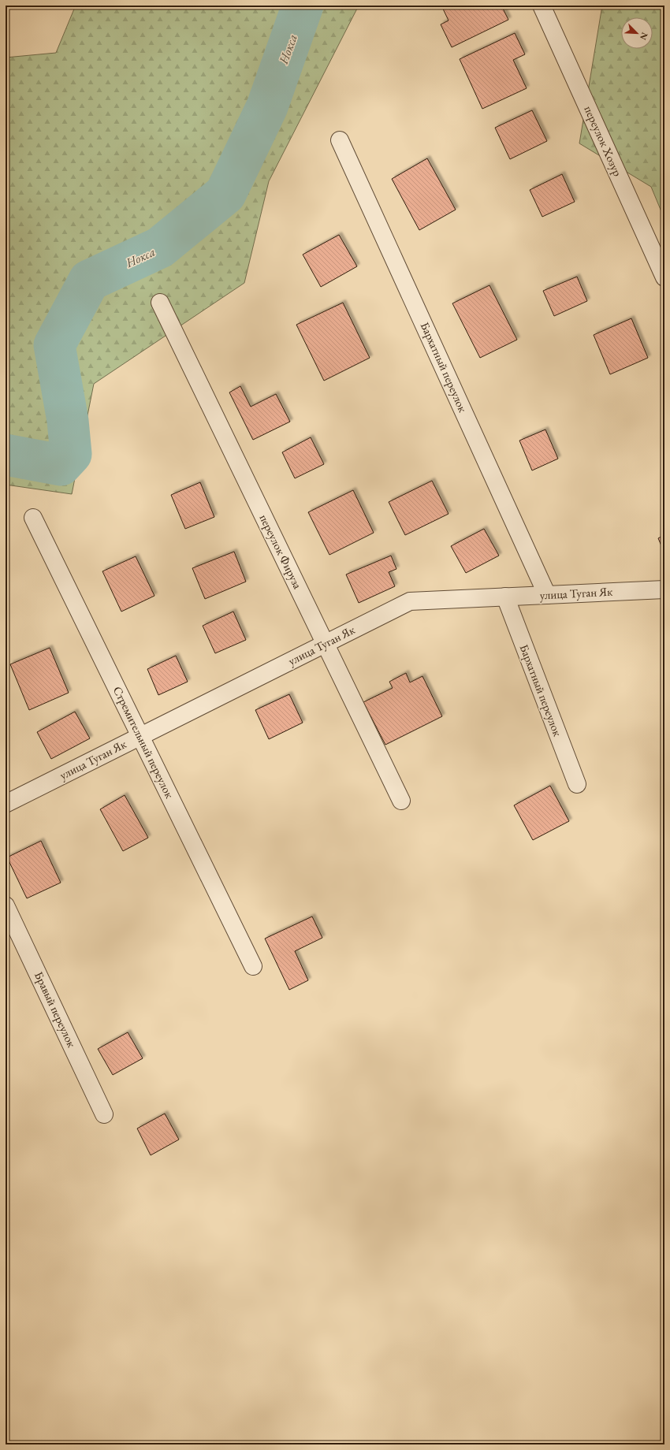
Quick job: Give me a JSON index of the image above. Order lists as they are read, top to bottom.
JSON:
{
  "streets": {
    "street": [
      "переулок Хозур",
      "Бархатный переулок",
      "переулок Фируза",
      "улица Туган Як",
      "Стремительный переулок",
      "Бравый переулок"
    ]
  },
  "crossings": [
    ["Бархатный переулок", "улица Туган Як"],
    ["переулок Фируза", "улица Туган Як"],
    ["улица Туган Як", "Стремительный переулок"]
  ],
  "water": ["Нокса"],
  "north": "bottom right"
}
